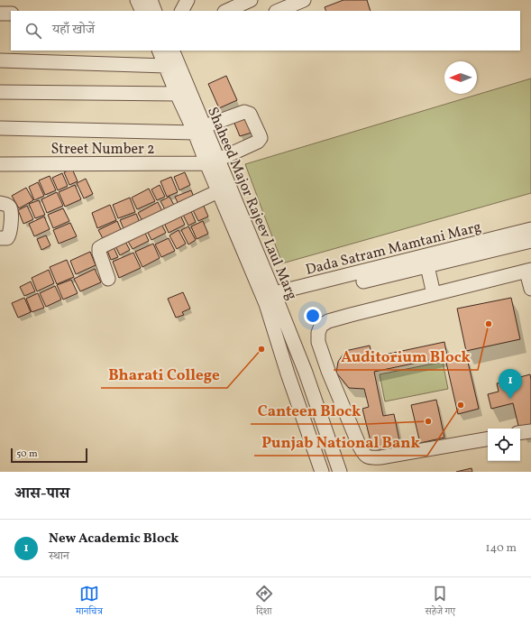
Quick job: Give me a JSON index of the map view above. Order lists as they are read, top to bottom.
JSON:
{
  "streets": {
    "street": ["Street Number 2", "Shaheed Major Rajeev Laul Marg", "Dada Satram Mamtani Marg"]
  },
  "crossings": [
    ["Street Number 2", "Shaheed Major Rajeev Laul Marg"],
    ["Shaheed Major Rajeev Laul Marg", "Dada Satram Mamtani Marg"]
  ],
  "places": [
    "Auditorium Block",
    "Bharati College",
    "Punjab National Bank",
    "Canteen Block"
  ],
  "scale_bar": "50 m",
  "north": "left",
  "page": {
    "search": "यहाँ खोजें",
    "pins": "1",
    "scale": "50 m",
    "heading": "आस-पास",
    "list": [
      {
        "mark": "1",
        "name": "New Academic Block",
        "note": "स्थान",
        "value": "140 m"
      }
    ],
    "nav": ["मानचित्र", "दिशा", "सहेजे गए"]
  }
}
